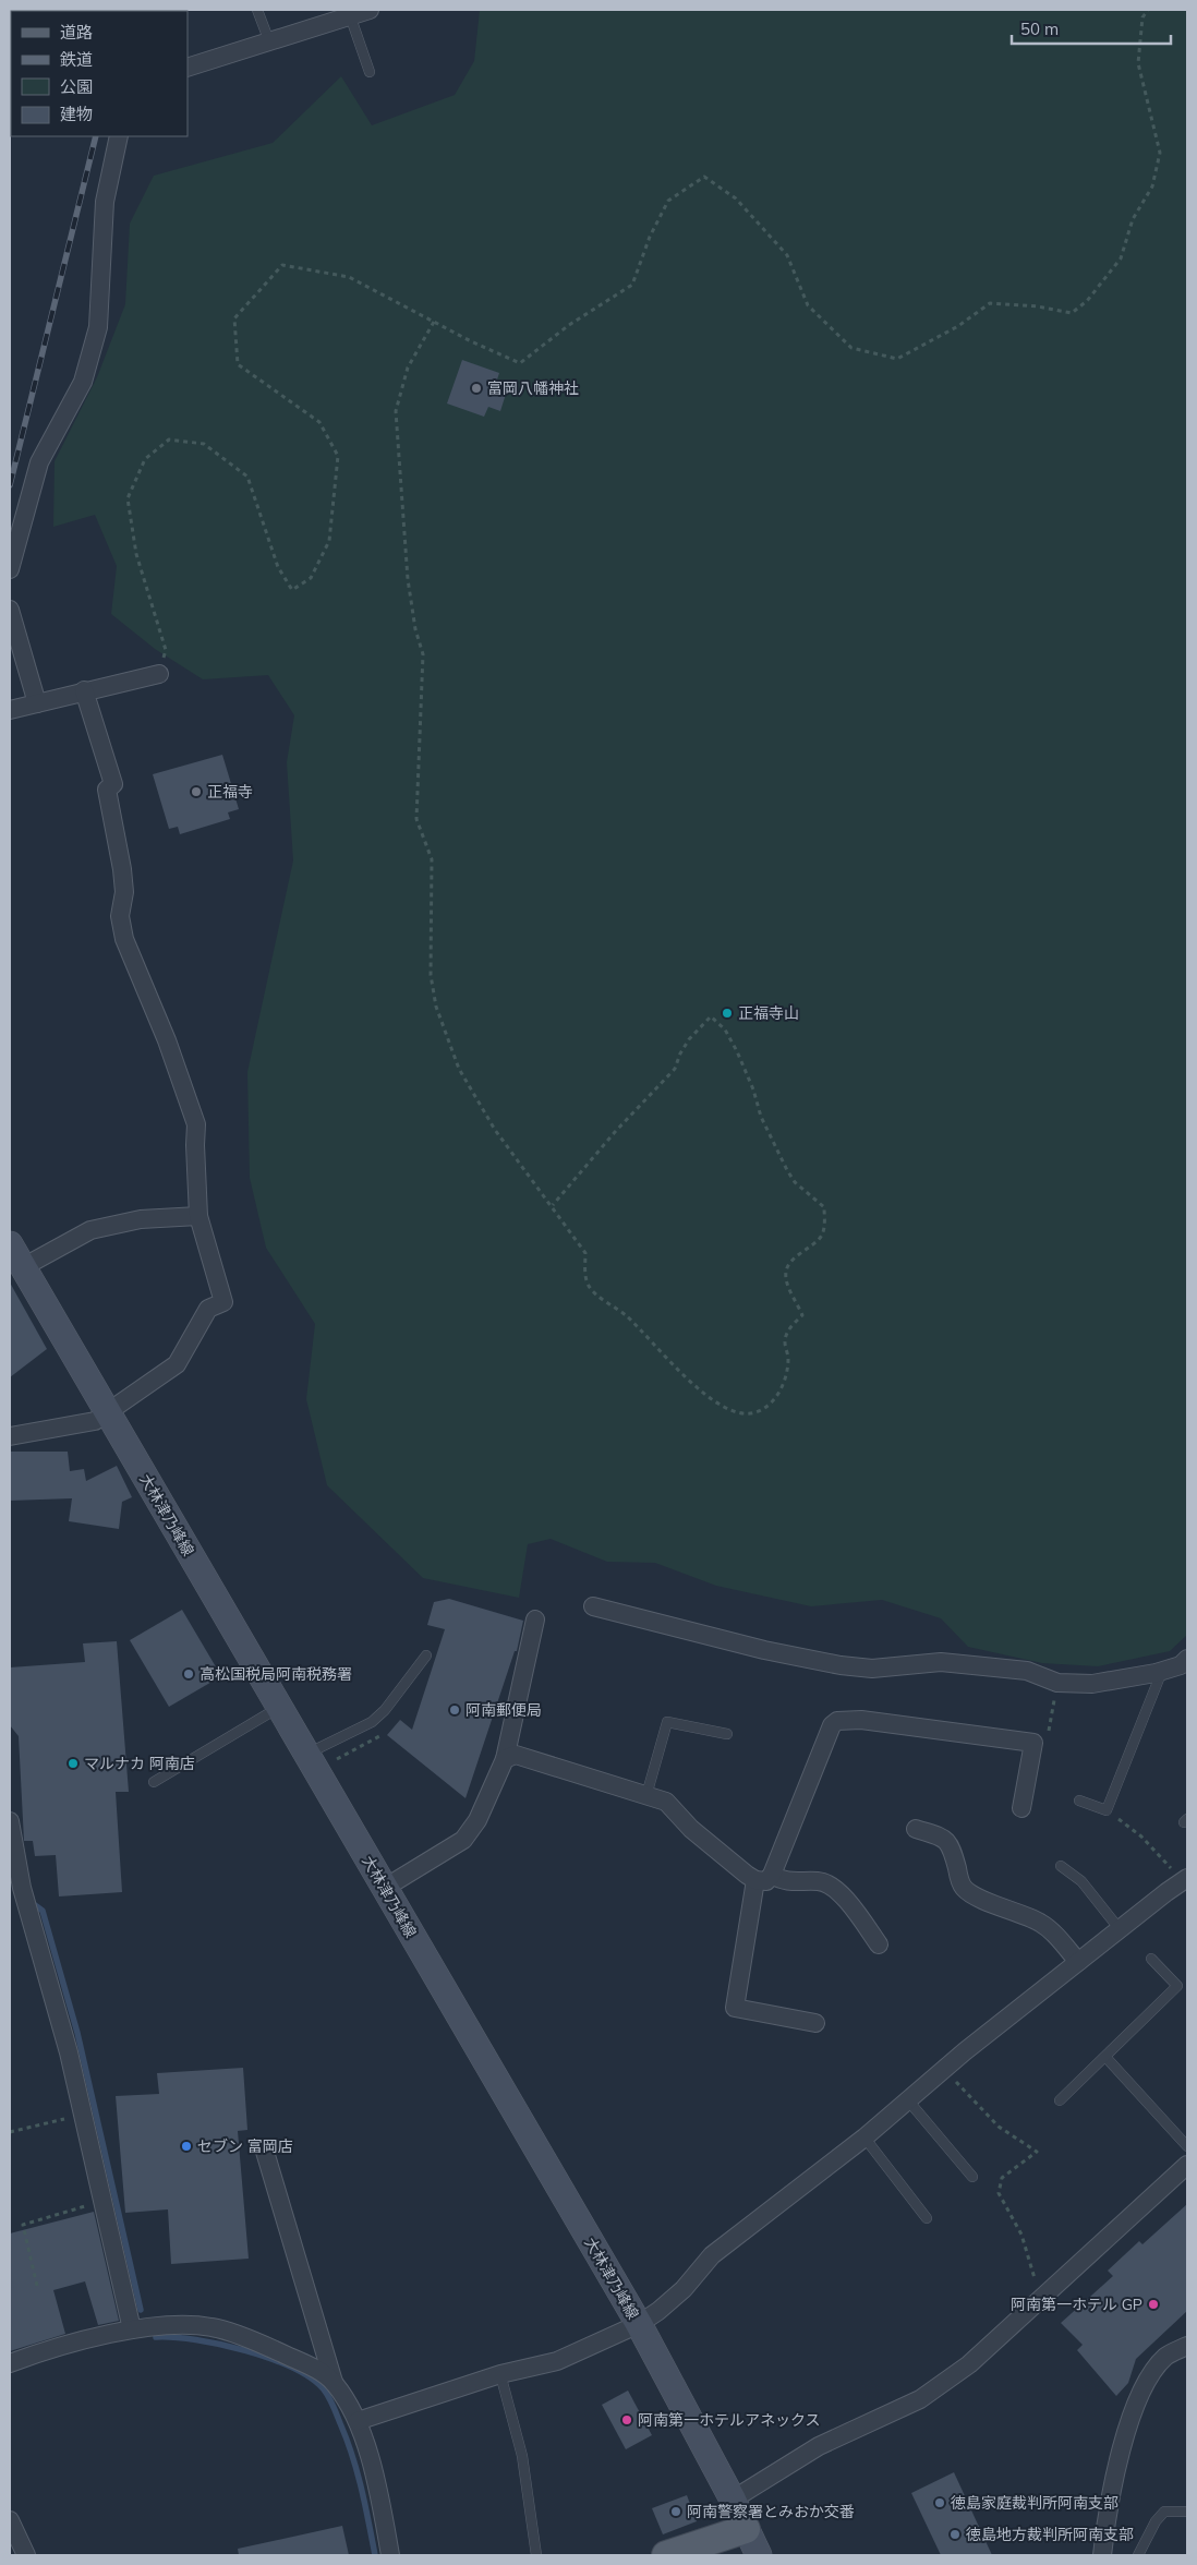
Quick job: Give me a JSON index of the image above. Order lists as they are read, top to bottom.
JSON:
{
  "streets": {
    "main road": ["大林津乃峰線"]
  },
  "places": [
    "富岡八幡神社",
    "正福寺",
    "正福寺山",
    "高松国税局阿南税務署",
    "阿南郵便局",
    "マルナカ 阿南店",
    "セブン 富岡店",
    "阿南第一ホテル GP",
    "阿南第一ホテルアネックス",
    "徳島家庭裁判所阿南支部",
    "阿南警察署とみおか交番",
    "徳島地方裁判所阿南支部"
  ],
  "legend": [
    "道路",
    "鉄道",
    "公園",
    "建物"
  ],
  "scale_bar": "50 m"
}
